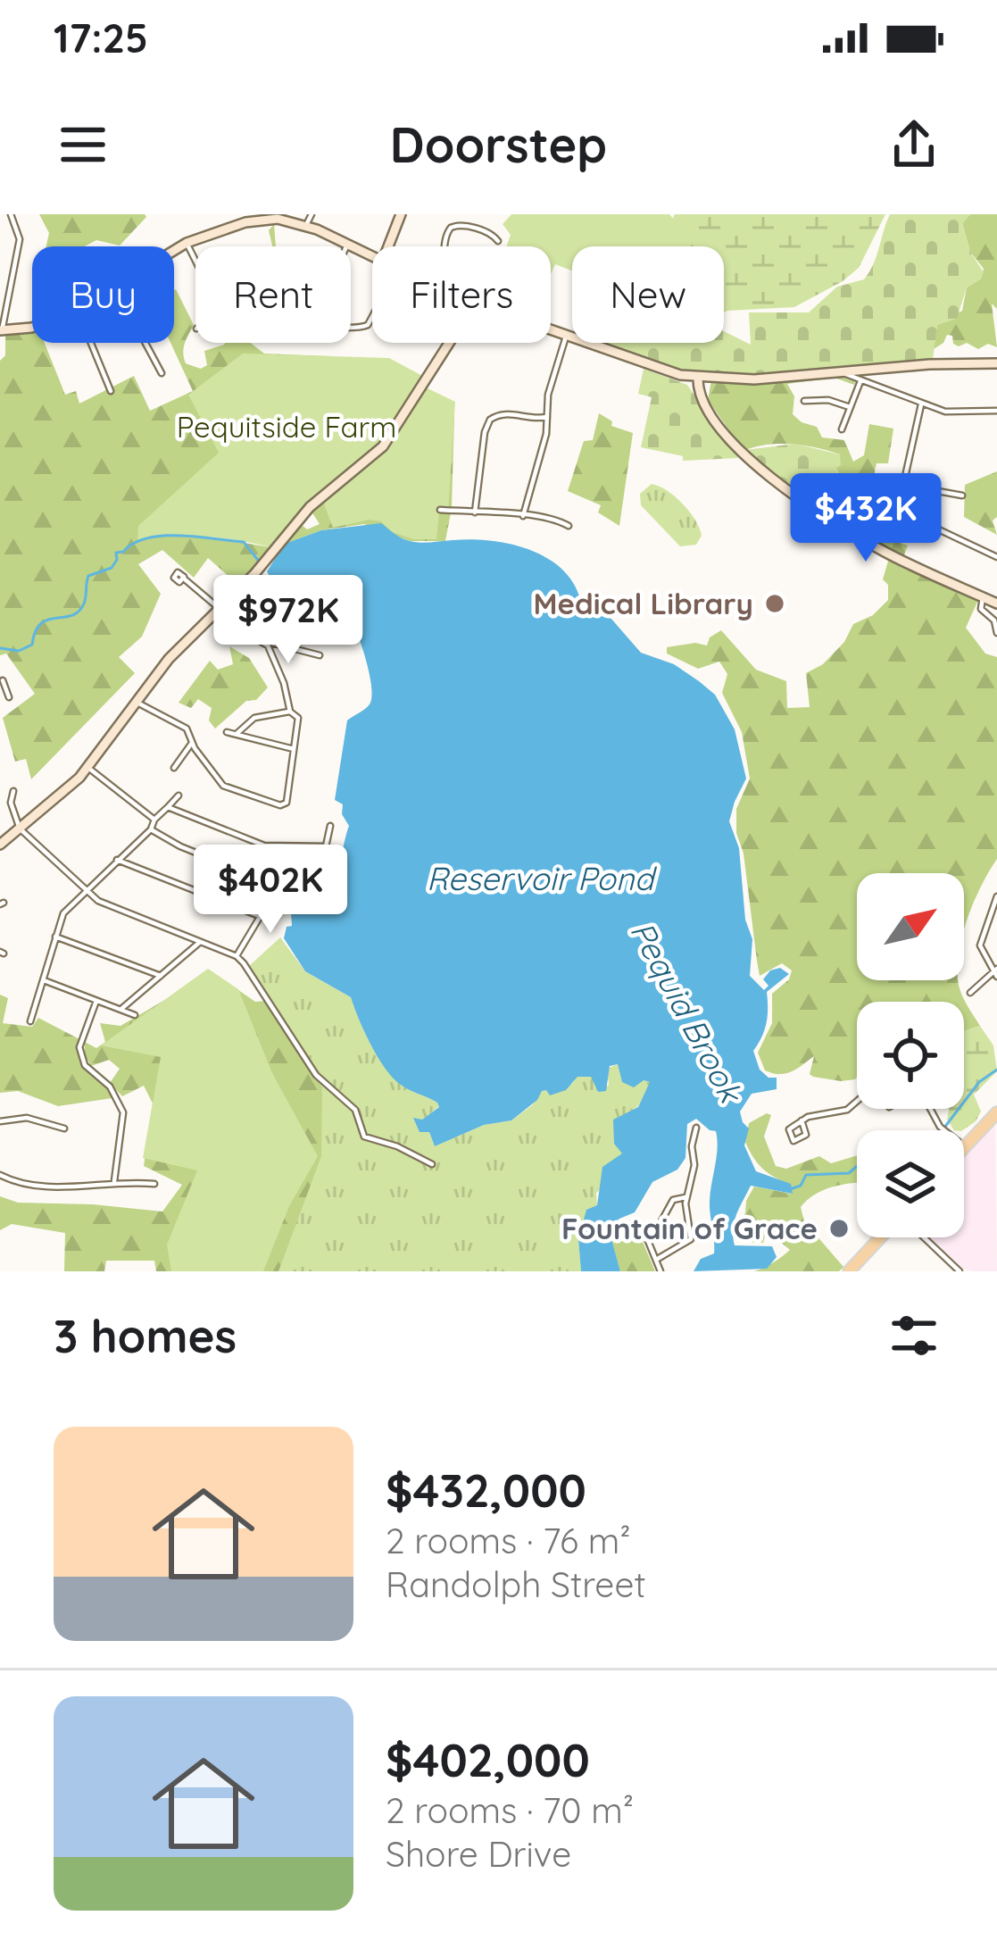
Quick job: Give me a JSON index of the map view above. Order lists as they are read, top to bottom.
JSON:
{
  "water": ["Reservoir Pond", "Pequid Brook"],
  "parks": ["Pequitside Farm"],
  "places": ["Medical Library", "Fountain of Grace"],
  "north": "top right",
  "page": {
    "status": "17:25",
    "header": "Doorstep",
    "chip": [
      "Buy",
      "Rent",
      "Filters",
      "New"
    ],
    "price": ["$432K", "$972K", "$402K"],
    "heading": "3 homes",
    "list": [
      {
        "name": "$432,000",
        "note": "2 rooms · 76 m² · Randolph Street"
      },
      {
        "name": "$402,000",
        "note": "2 rooms · 70 m² · Shore Drive"
      }
    ]
  }
}
